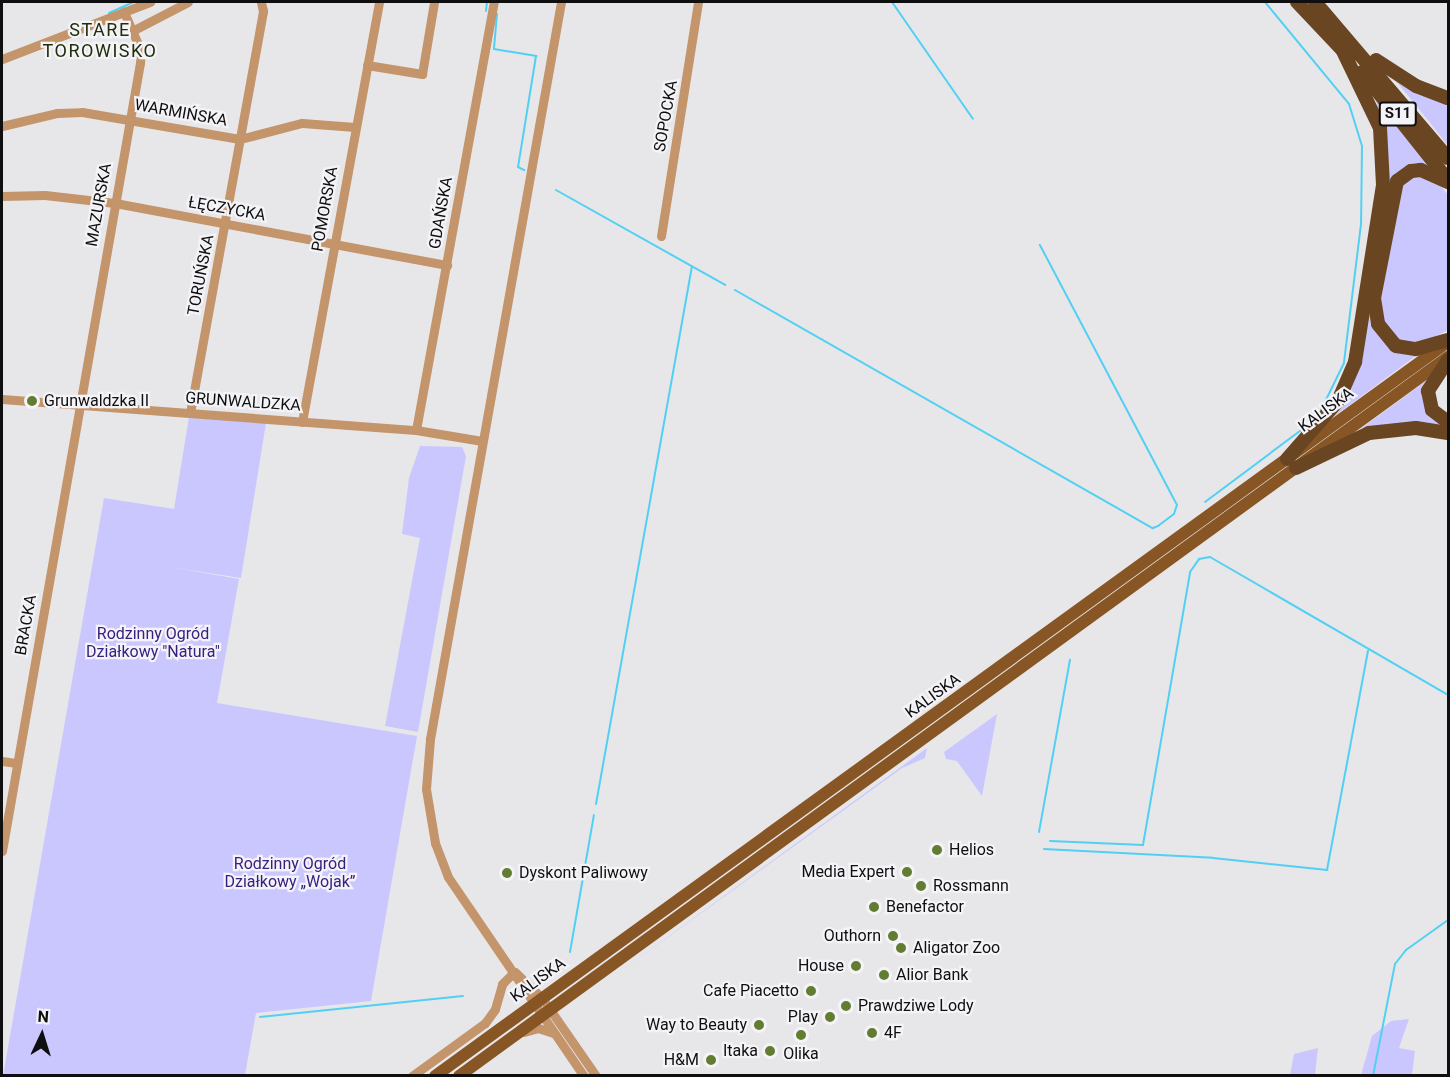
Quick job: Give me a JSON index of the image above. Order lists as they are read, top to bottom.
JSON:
{
  "streets": {
    "highway": ["S11"],
    "main road": ["KALISKA"],
    "street": [
      "WARMIŃSKA",
      "SOPOCKA",
      "MAZURSKA",
      "ŁĘCZYCKA",
      "POMORSKA",
      "GDAŃSKA",
      "TORUŃSKA",
      "GRUNWALDZKA",
      "BRACKA"
    ]
  },
  "crossings": [
    ["WARMIŃSKA", "MAZURSKA"],
    ["WARMIŃSKA", "POMORSKA"],
    ["WARMIŃSKA", "TORUŃSKA"],
    ["MAZURSKA", "ŁĘCZYCKA"],
    ["MAZURSKA", "GRUNWALDZKA"],
    ["MAZURSKA", "BRACKA"],
    ["ŁĘCZYCKA", "POMORSKA"],
    ["ŁĘCZYCKA", "GDAŃSKA"],
    ["ŁĘCZYCKA", "TORUŃSKA"],
    ["POMORSKA", "GRUNWALDZKA"],
    ["GDAŃSKA", "GRUNWALDZKA"],
    ["TORUŃSKA", "GRUNWALDZKA"],
    ["GRUNWALDZKA", "BRACKA"]
  ],
  "districts": ["STARE TOROWISKO"],
  "parks": ["Rodzinny Ogród Działkowy \"Natura\"", "Rodzinny Ogród Działkowy „Wojak”"],
  "places": [
    "Grunwaldzka II",
    "Helios",
    "Media Expert",
    "Dyskont Paliwowy",
    "Rossmann",
    "Benefactor",
    "Outhorn",
    "Aligator Zoo",
    "House",
    "Alior Bank",
    "Cafe Piacetto",
    "Prawdziwe Lody",
    "Play",
    "Way to Beauty",
    "4F",
    "Olika",
    "Itaka",
    "H&M"
  ],
  "north": "top"
}
